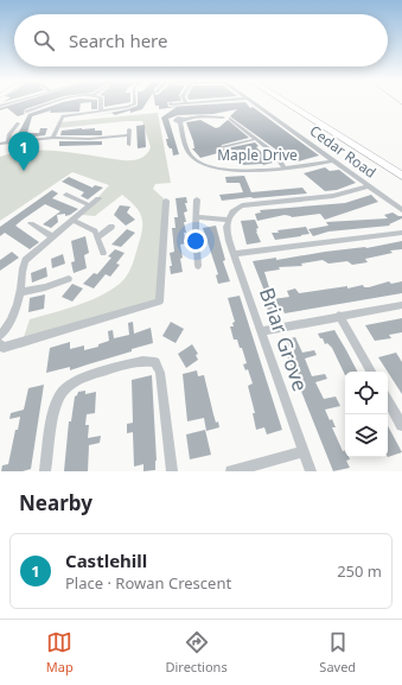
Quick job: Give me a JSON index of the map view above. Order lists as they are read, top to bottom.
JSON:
{
  "streets": {
    "street": ["Cedar Road", "Maple Drive", "Briar Grove"]
  },
  "crossings": [
    ["Cedar Road", "Maple Drive"]
  ],
  "page": {
    "search": "Search here",
    "pins": "1",
    "heading": "Nearby",
    "list": [
      {
        "mark": "1",
        "name": "Castlehill",
        "note": "Place · Rowan Crescent",
        "value": "250 m"
      }
    ],
    "nav": ["Map", "Directions", "Saved"]
  }
}
